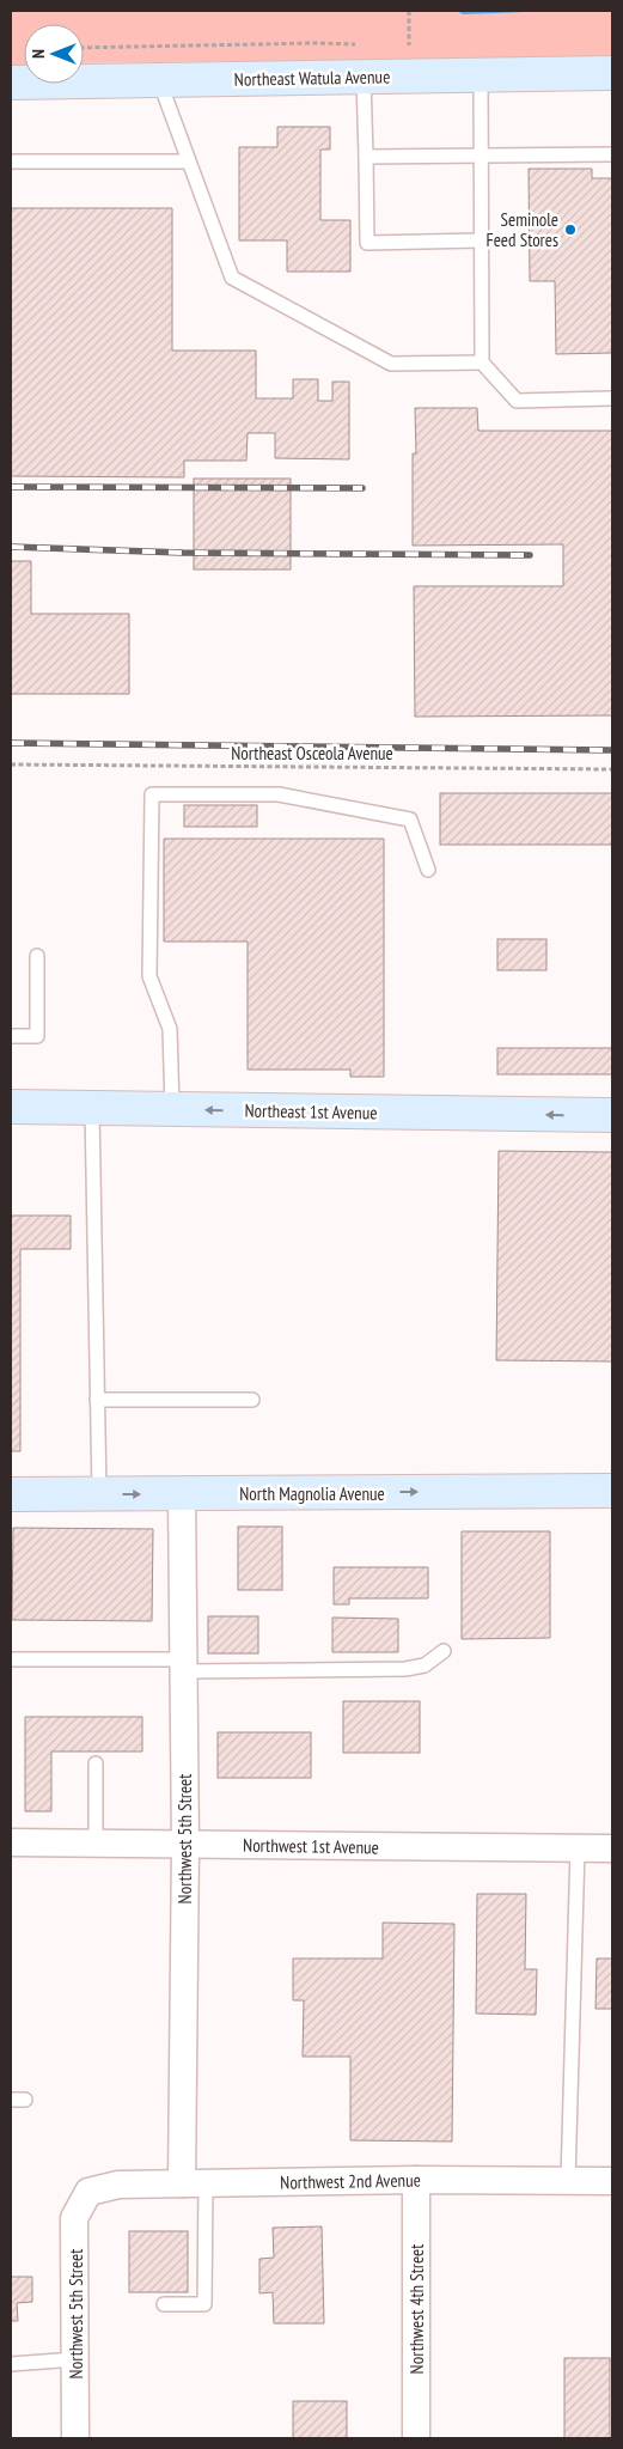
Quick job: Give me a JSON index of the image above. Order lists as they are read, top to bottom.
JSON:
{
  "streets": {
    "main road": ["Northeast Watula Avenue", "Northeast 1st Avenue", "North Magnolia Avenue"],
    "street": [
      "Northwest 5th Street",
      "Northwest 1st Avenue",
      "Northwest 2nd Avenue",
      "Northwest 4th Street"
    ],
    "path": ["Northeast Osceola Avenue"]
  },
  "crossings": [
    ["North Magnolia Avenue", "Northwest 5th Street"],
    ["Northwest 5th Street", "Northwest 1st Avenue"],
    ["Northwest 5th Street", "Northwest 2nd Avenue"],
    ["Northwest 2nd Avenue", "Northwest 4th Street"]
  ],
  "one_way": ["Northeast 1st Avenue", "North Magnolia Avenue"],
  "places": ["Seminole Feed Stores"],
  "north": "left"
}
